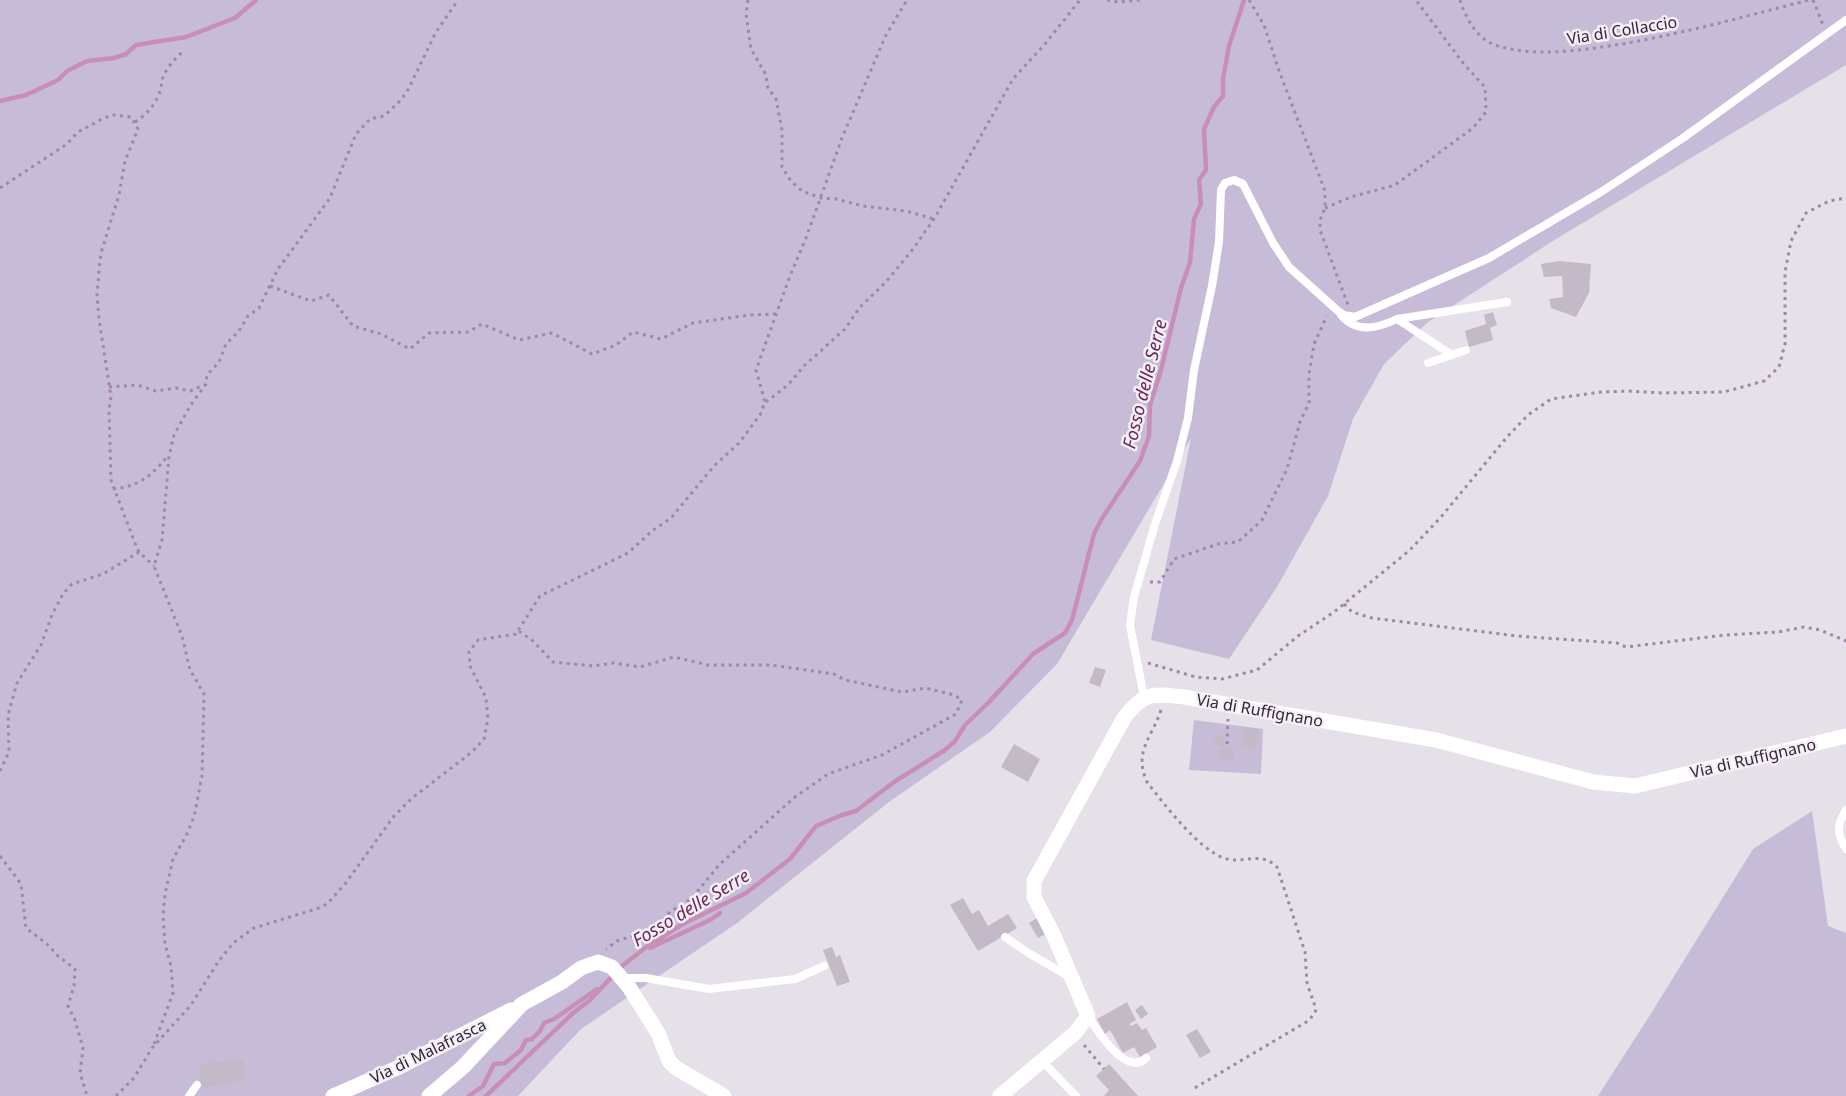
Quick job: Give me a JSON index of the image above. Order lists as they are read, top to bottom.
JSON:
{
  "streets": {
    "street": ["Via di Ruffignano", "Via di Malafrasca"],
    "path": ["Via di Collaccio"]
  },
  "water": ["Fosso delle Serre"]
}
